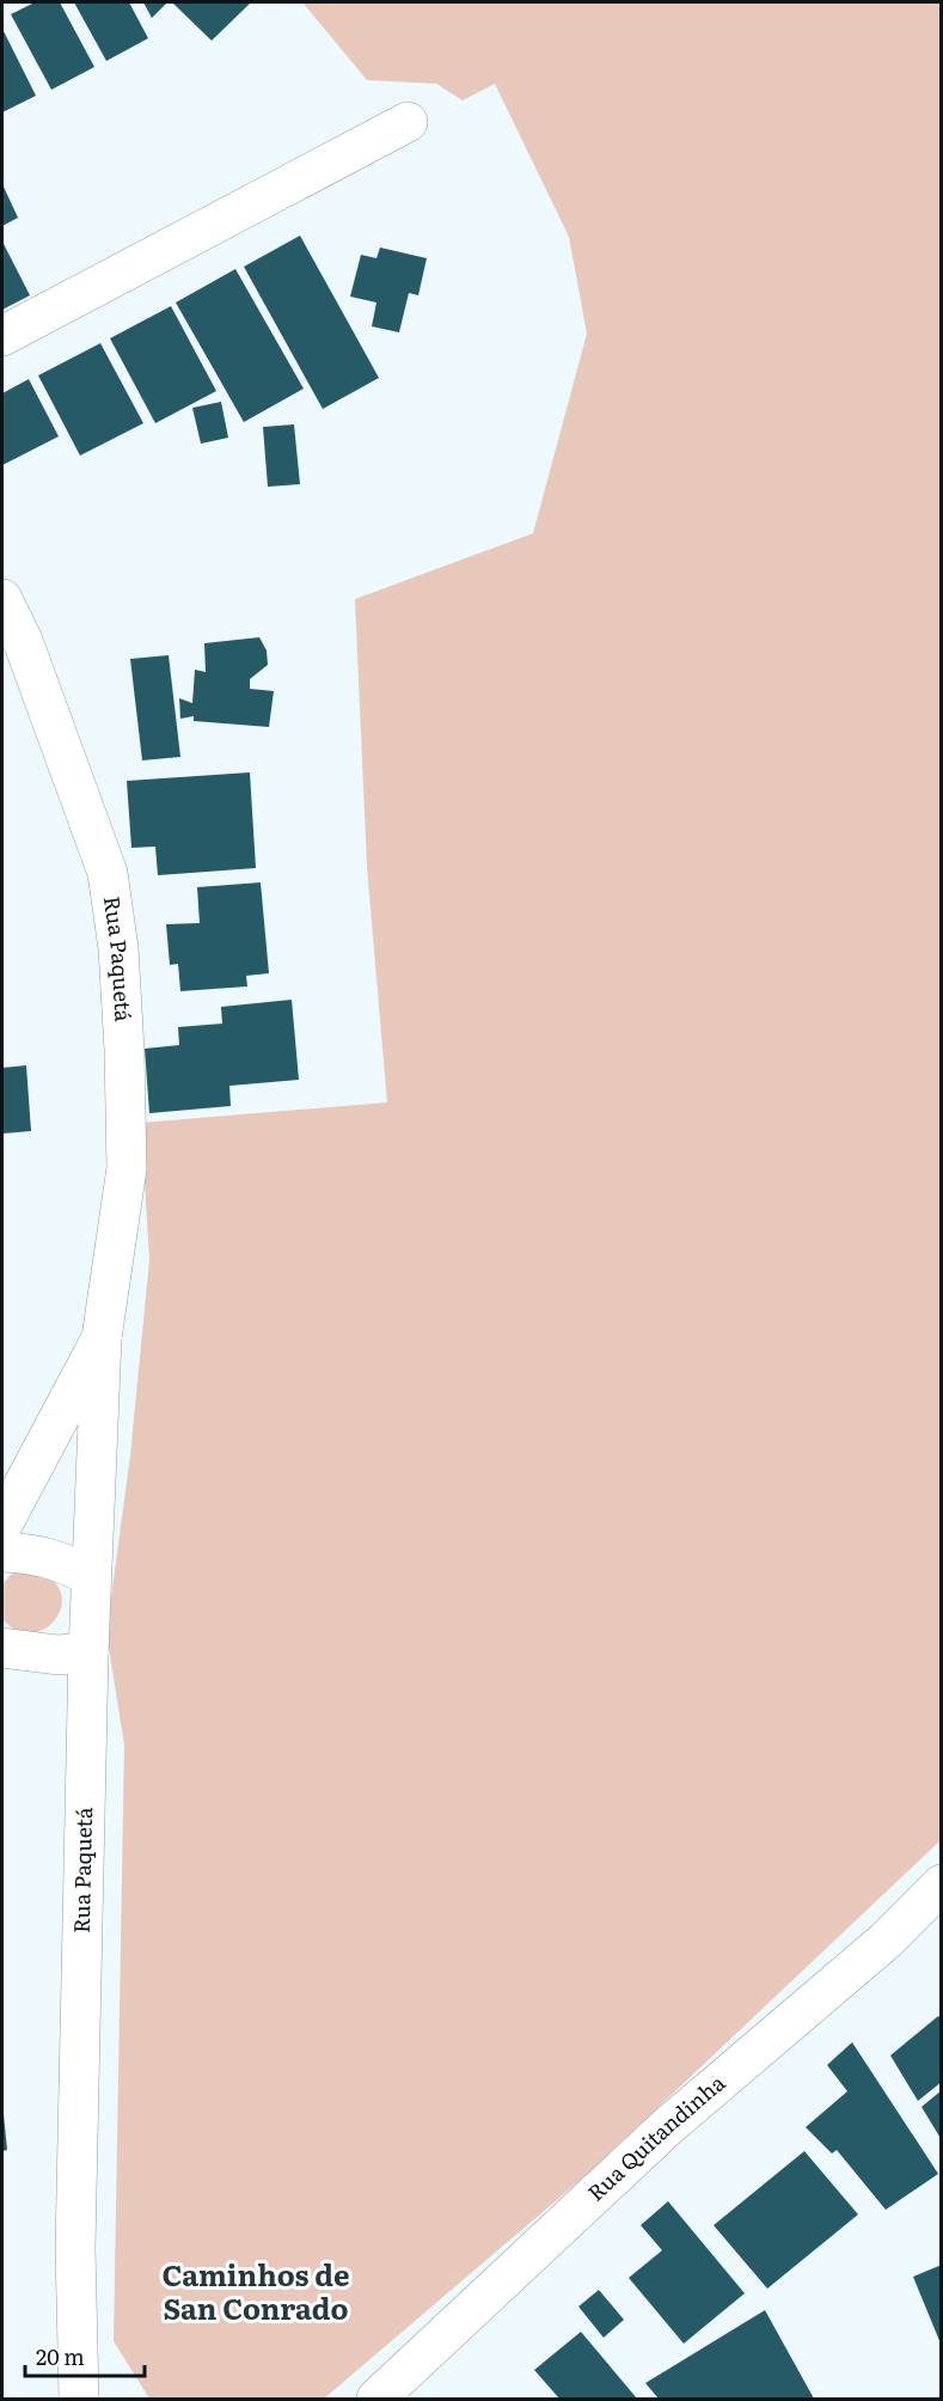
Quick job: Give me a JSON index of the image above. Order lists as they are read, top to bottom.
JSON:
{
  "streets": {
    "street": ["Rua Paquetá", "Rua Quitandinha"]
  },
  "districts": ["Caminhos de San Conrado"],
  "scale_bar": "20 m"
}
